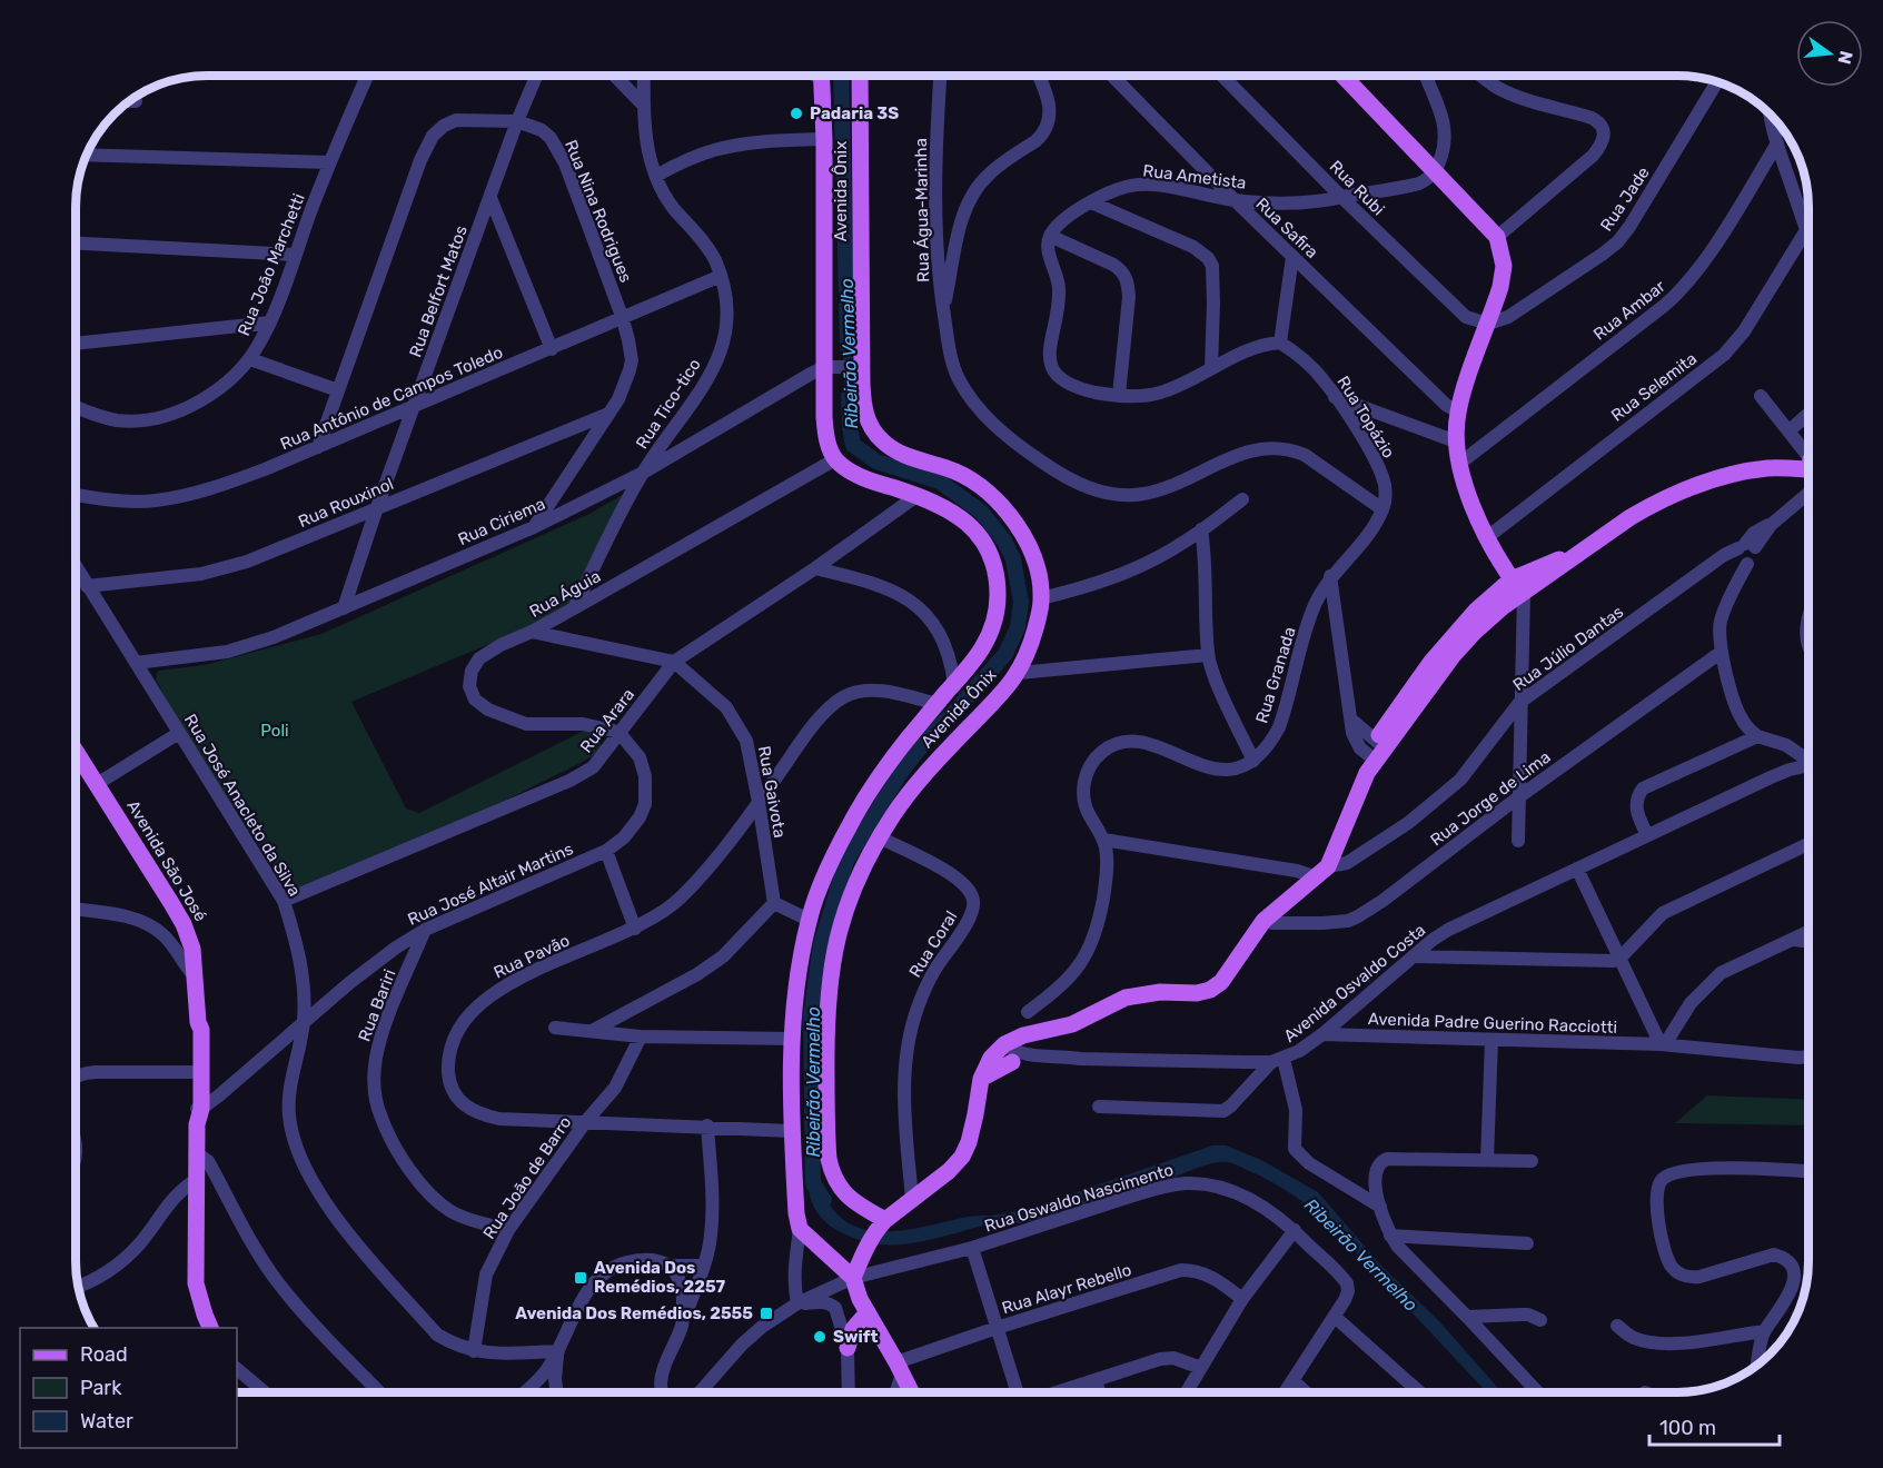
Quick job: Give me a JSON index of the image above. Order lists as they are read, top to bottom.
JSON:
{
  "streets": {
    "main road": ["Avenida Ônix", "Avenida São José"],
    "street": [
      "Rua Ametista",
      "Rua Rubi",
      "Rua Jade",
      "Rua Água-Marinha",
      "Rua Nina Rodrigues",
      "Rua Safira",
      "Rua João Marchetti",
      "Rua Belfort Matos",
      "Rua Ambar",
      "Rua Selemita",
      "Rua Antônio de Campos Toledo",
      "Rua Tico-tico",
      "Rua Topázio",
      "Rua Rouxinol",
      "Rua Ciriema",
      "Rua Águia",
      "Rua Júlio Dantas",
      "Rua Granada",
      "Rua Arara",
      "Rua Gaivota",
      "Rua Jorge de Lima",
      "Rua José Anacleto da Silva",
      "Rua José Altair Martins",
      "Rua Coral",
      "Rua Pavão",
      "Avenida Osvaldo Costa",
      "Rua Bariri",
      "Avenida Padre Guerino Racciotti",
      "Rua João de Barro",
      "Rua Oswaldo Nascimento",
      "Rua Alayr Rebello"
    ]
  },
  "crossings": [
    ["Rua Ametista", "Rua Rubi"],
    ["Rua Ametista", "Rua Safira"],
    ["Rua Rubi", "Rua Jade"],
    ["Avenida Ônix", "Rua Ciriema"],
    ["Avenida Ônix", "Rua Águia"],
    ["Avenida Ônix", "Rua Arara"],
    ["Avenida Ônix", "Rua Coral"],
    ["Avenida Ônix", "Rua Pavão"],
    ["Avenida Ônix", "Rua Oswaldo Nascimento"],
    ["Rua Água-Marinha", "Rua Topázio"],
    ["Rua Nina Rodrigues", "Rua Belfort Matos"],
    ["Rua Nina Rodrigues", "Rua Antônio de Campos Toledo"],
    ["Rua Nina Rodrigues", "Rua Rouxinol"],
    ["Rua Nina Rodrigues", "Rua Ciriema"],
    ["Rua Belfort Matos", "Rua Antônio de Campos Toledo"],
    ["Rua Belfort Matos", "Rua Rouxinol"],
    ["Rua Belfort Matos", "Rua Ciriema"],
    ["Rua Antônio de Campos Toledo", "Rua Tico-tico"],
    ["Rua Tico-tico", "Rua Ciriema"],
    ["Rua Tico-tico", "Rua Águia"],
    ["Rua Rouxinol", "Rua José Anacleto da Silva"],
    ["Rua Ciriema", "Rua José Anacleto da Silva"],
    ["Rua Águia", "Rua Arara"],
    ["Rua Águia", "Rua Gaivota"],
    ["Rua Águia", "Rua José Altair Martins"],
    ["Rua Arara", "Rua Gaivota"],
    ["Rua Arara", "Rua José Anacleto da Silva"],
    ["Rua Arara", "Rua José Altair Martins"],
    ["Rua Gaivota", "Rua Pavão"],
    ["Rua José Anacleto da Silva", "Rua José Altair Martins"],
    ["Rua José Anacleto da Silva", "Rua João de Barro"],
    ["Avenida São José", "Rua José Altair Martins"],
    ["Rua José Altair Martins", "Rua Bariri"],
    ["Rua Pavão", "Rua João de Barro"],
    ["Avenida Osvaldo Costa", "Avenida Padre Guerino Racciotti"],
    ["Rua Bariri", "Rua João de Barro"]
  ],
  "water": ["Ribeirão Vermelho"],
  "parks": ["Poli"],
  "places": {
    "other": ["Padaria 3S", "Swift"],
    "transit": ["Avenida Dos Remédios, 2257", "Avenida Dos Remédios, 2555"]
  },
  "legend": ["Road", "Park", "Water"],
  "scale_bar": "100 m",
  "north": "right"
}
